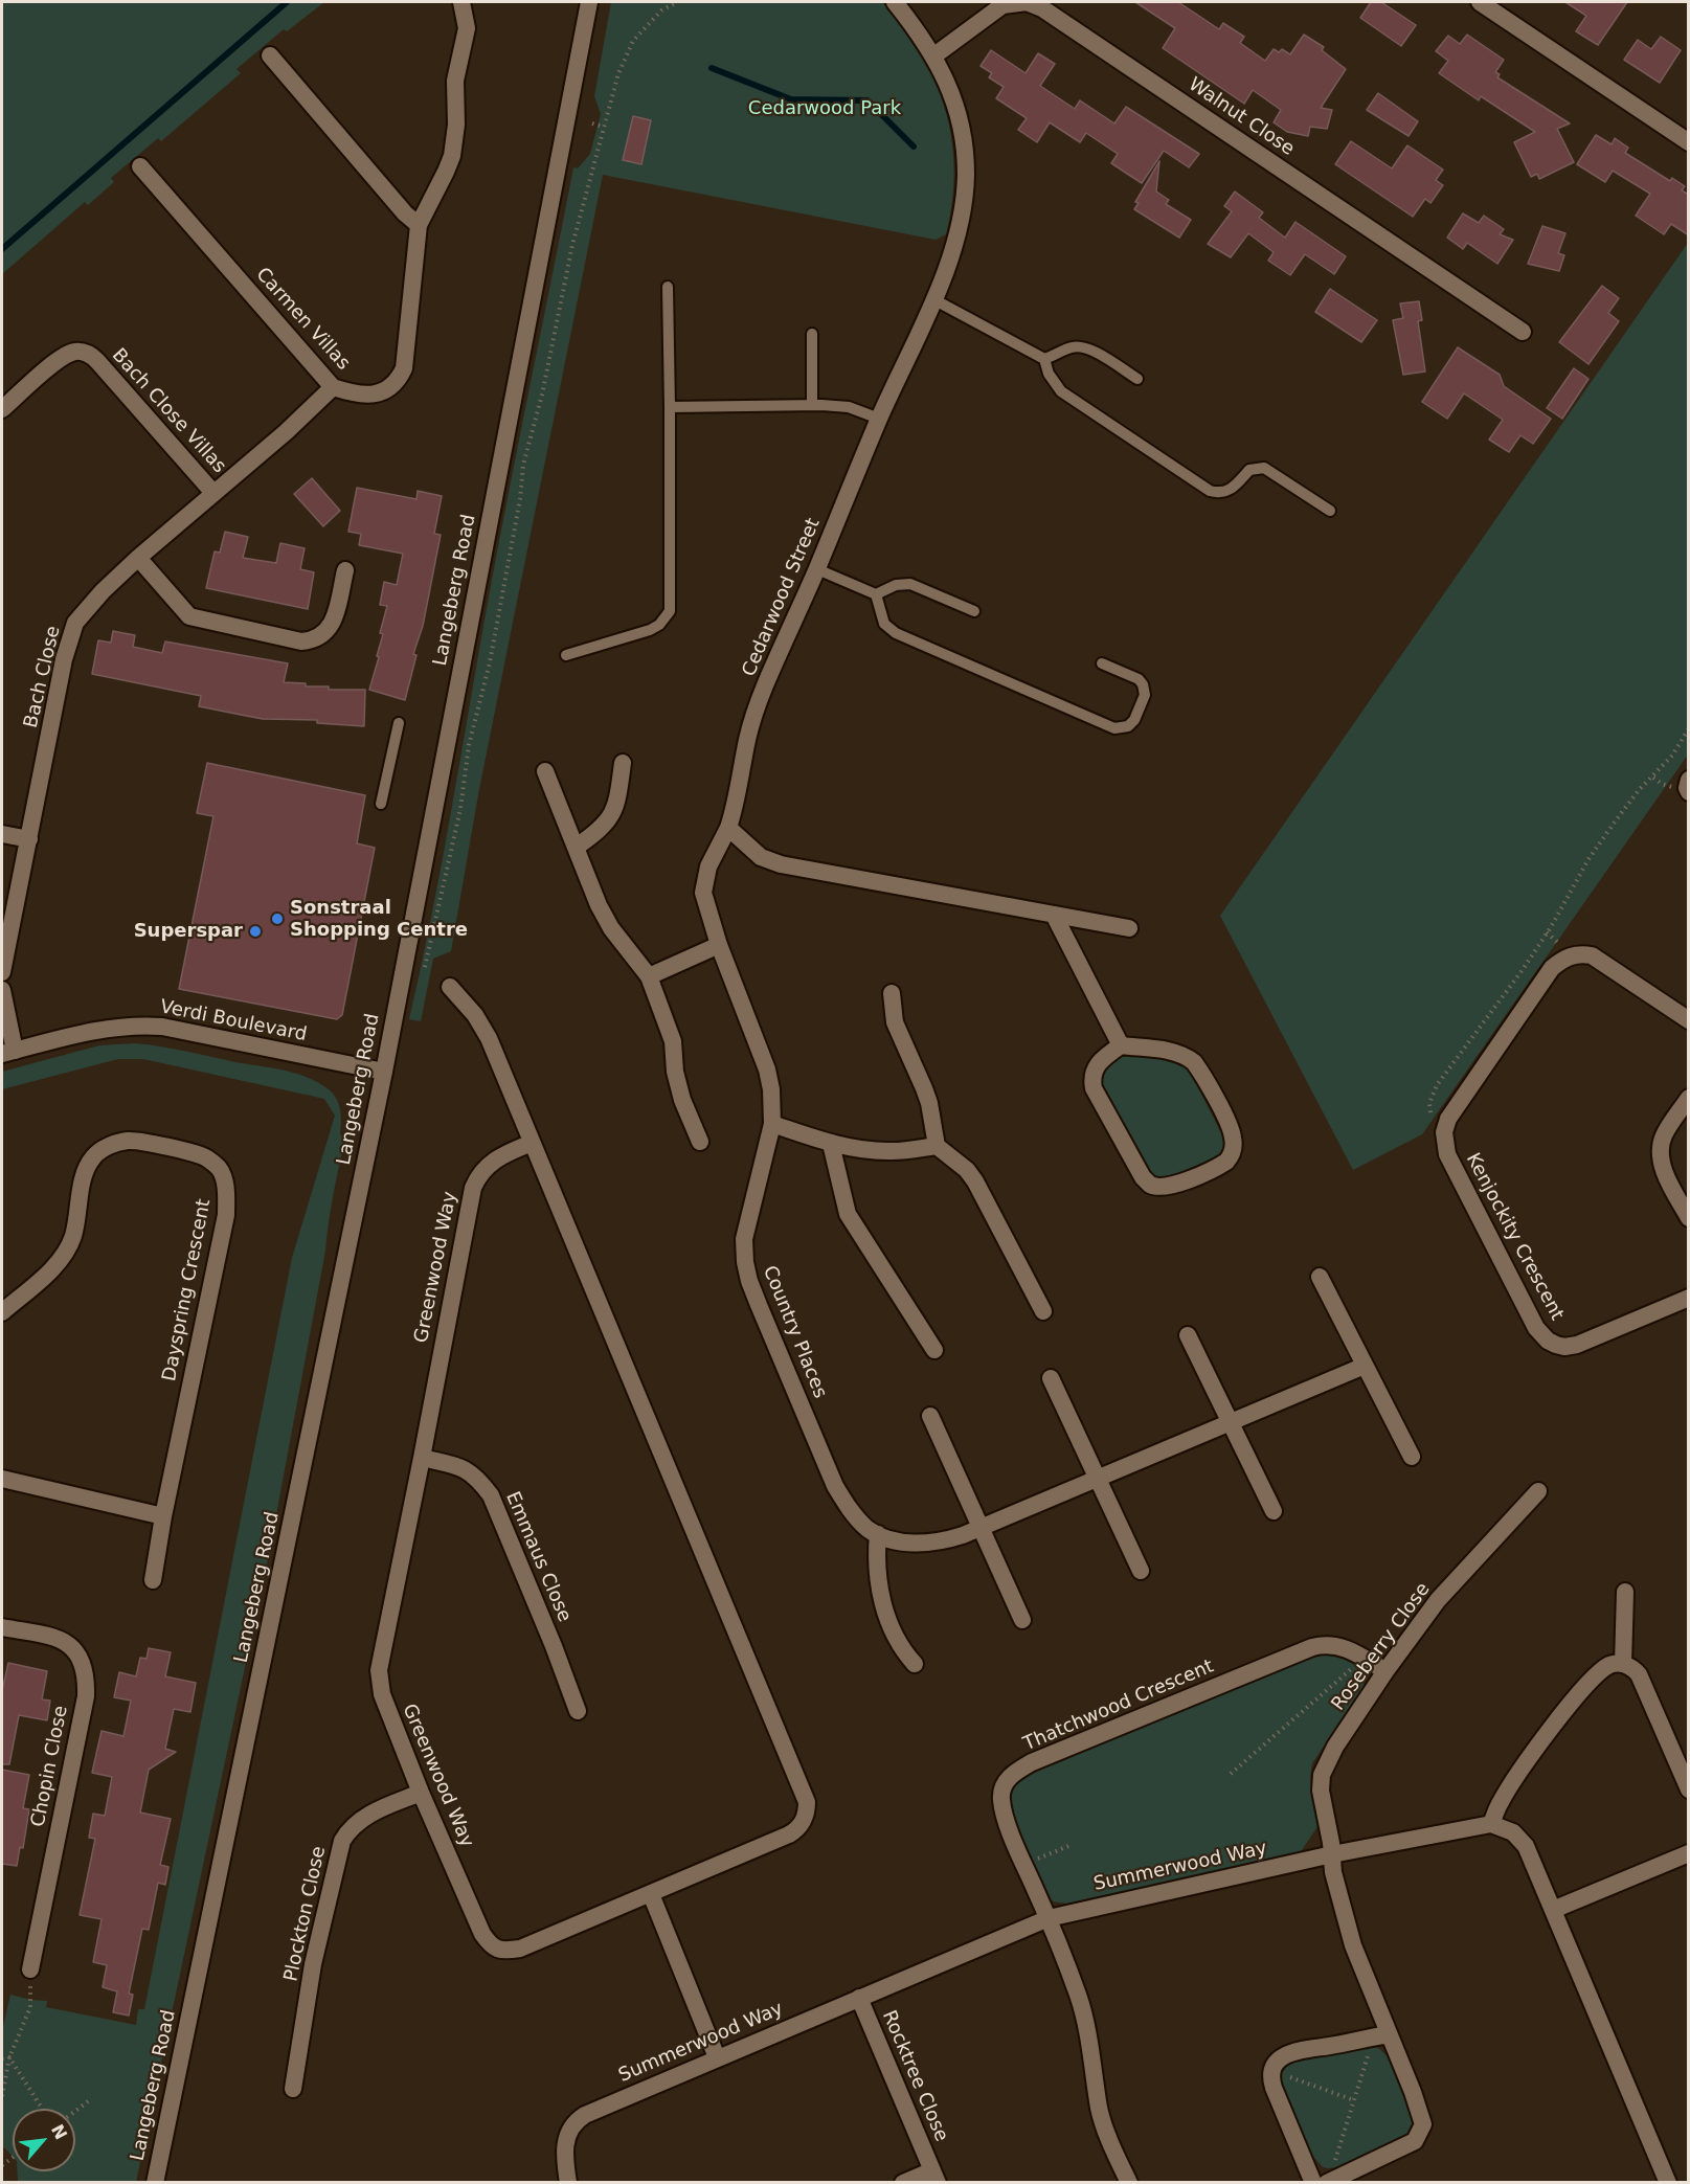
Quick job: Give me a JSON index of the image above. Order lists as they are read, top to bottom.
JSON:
{
  "streets": {
    "street": [
      "Walnut Close",
      "Carmen Villas",
      "Bach Close Villas",
      "Langeberg Road",
      "Cedarwood Street",
      "Bach Close",
      "Verdi Boulevard",
      "Kenjockity Crescent",
      "Greenwood Way",
      "Dayspring Crescent",
      "Country Places",
      "Emmaus Close",
      "Roseberry Close",
      "Thatchwood Crescent",
      "Chopin Close",
      "Summerwood Way",
      "Plockton Close",
      "Rocktree Close"
    ]
  },
  "crossings": [
    ["Walnut Close", "Cedarwood Street"],
    ["Carmen Villas", "Bach Close"],
    ["Bach Close Villas", "Bach Close"],
    ["Langeberg Road", "Verdi Boulevard"],
    ["Cedarwood Street", "Country Places"],
    ["Greenwood Way", "Emmaus Close"],
    ["Greenwood Way", "Plockton Close"],
    ["Roseberry Close", "Thatchwood Crescent"],
    ["Roseberry Close", "Summerwood Way"],
    ["Thatchwood Crescent", "Summerwood Way"],
    ["Summerwood Way", "Rocktree Close"]
  ],
  "parks": ["Cedarwood Park"],
  "places": ["Sonstraal Shopping Centre", "Superspar"],
  "north": "top right"
}
